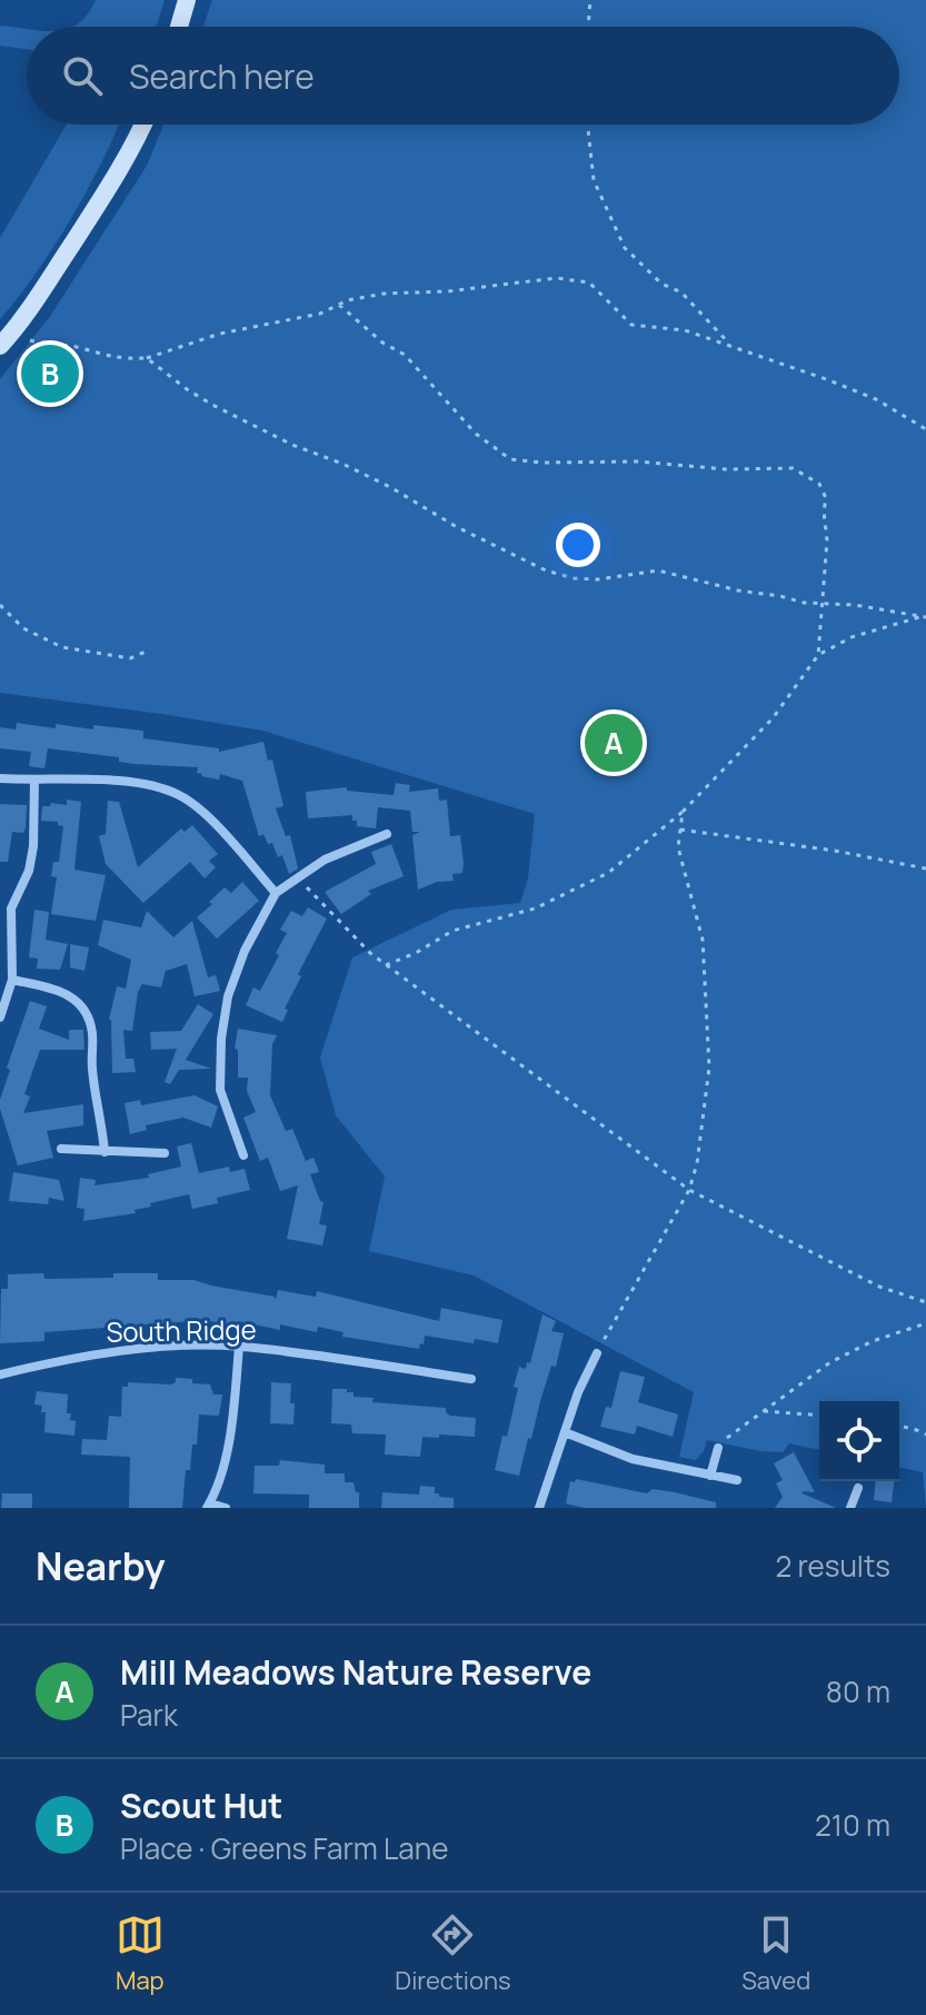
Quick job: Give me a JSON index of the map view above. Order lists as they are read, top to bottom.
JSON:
{
  "streets": {
    "street": ["South Ridge"]
  },
  "page": {
    "search": "Search here",
    "pins": ["B", "A"],
    "heading": ["Nearby", "2 results"],
    "list": [
      {
        "mark": "A",
        "name": "Mill Meadows Nature Reserve",
        "note": "Park",
        "value": "80 m"
      },
      {
        "mark": "B",
        "name": "Scout Hut",
        "note": "Place · Greens Farm Lane",
        "value": "210 m"
      }
    ],
    "nav": ["Map", "Directions", "Saved"]
  }
}
